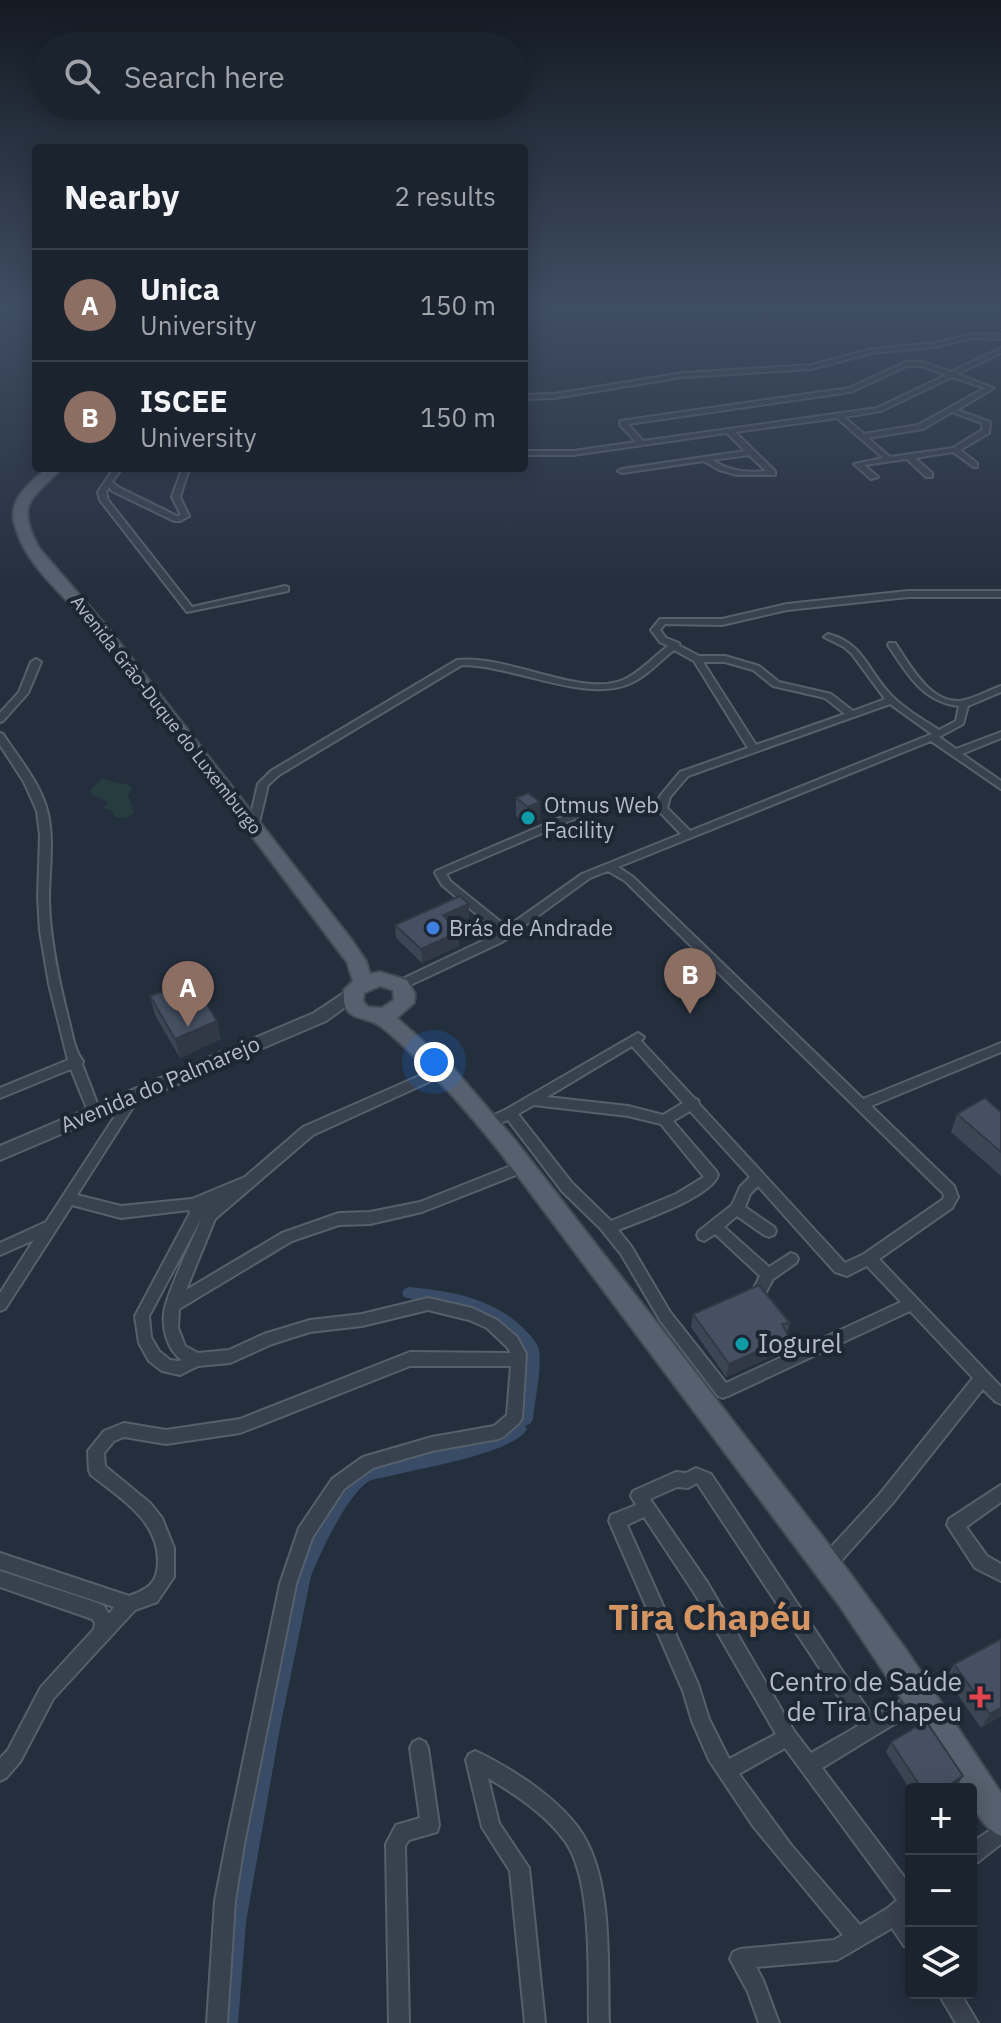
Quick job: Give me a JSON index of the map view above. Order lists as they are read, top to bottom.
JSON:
{
  "streets": {
    "main road": ["Avenida Grão-Duque do Luxemburgo"],
    "street": ["Avenida do Palmarejo"]
  },
  "crossings": [
    ["Avenida Grão-Duque do Luxemburgo", "Avenida do Palmarejo"]
  ],
  "districts": ["Tira Chapéu"],
  "places": {
    "other": ["Otmus Web Facility", "Brás de Andrade", "Iogurel"],
    "health": ["Centro de Saúde de Tira Chapeu"]
  },
  "page": {
    "search": "Search here",
    "heading": ["Nearby", "2 results"],
    "list": [
      {
        "mark": "A",
        "name": "Unica",
        "note": "University",
        "value": "150 m"
      },
      {
        "mark": "B",
        "name": "ISCEE",
        "note": "University",
        "value": "150 m"
      }
    ],
    "pins": ["B", "A"],
    "map_buttons": ["+", "−"]
  }
}
